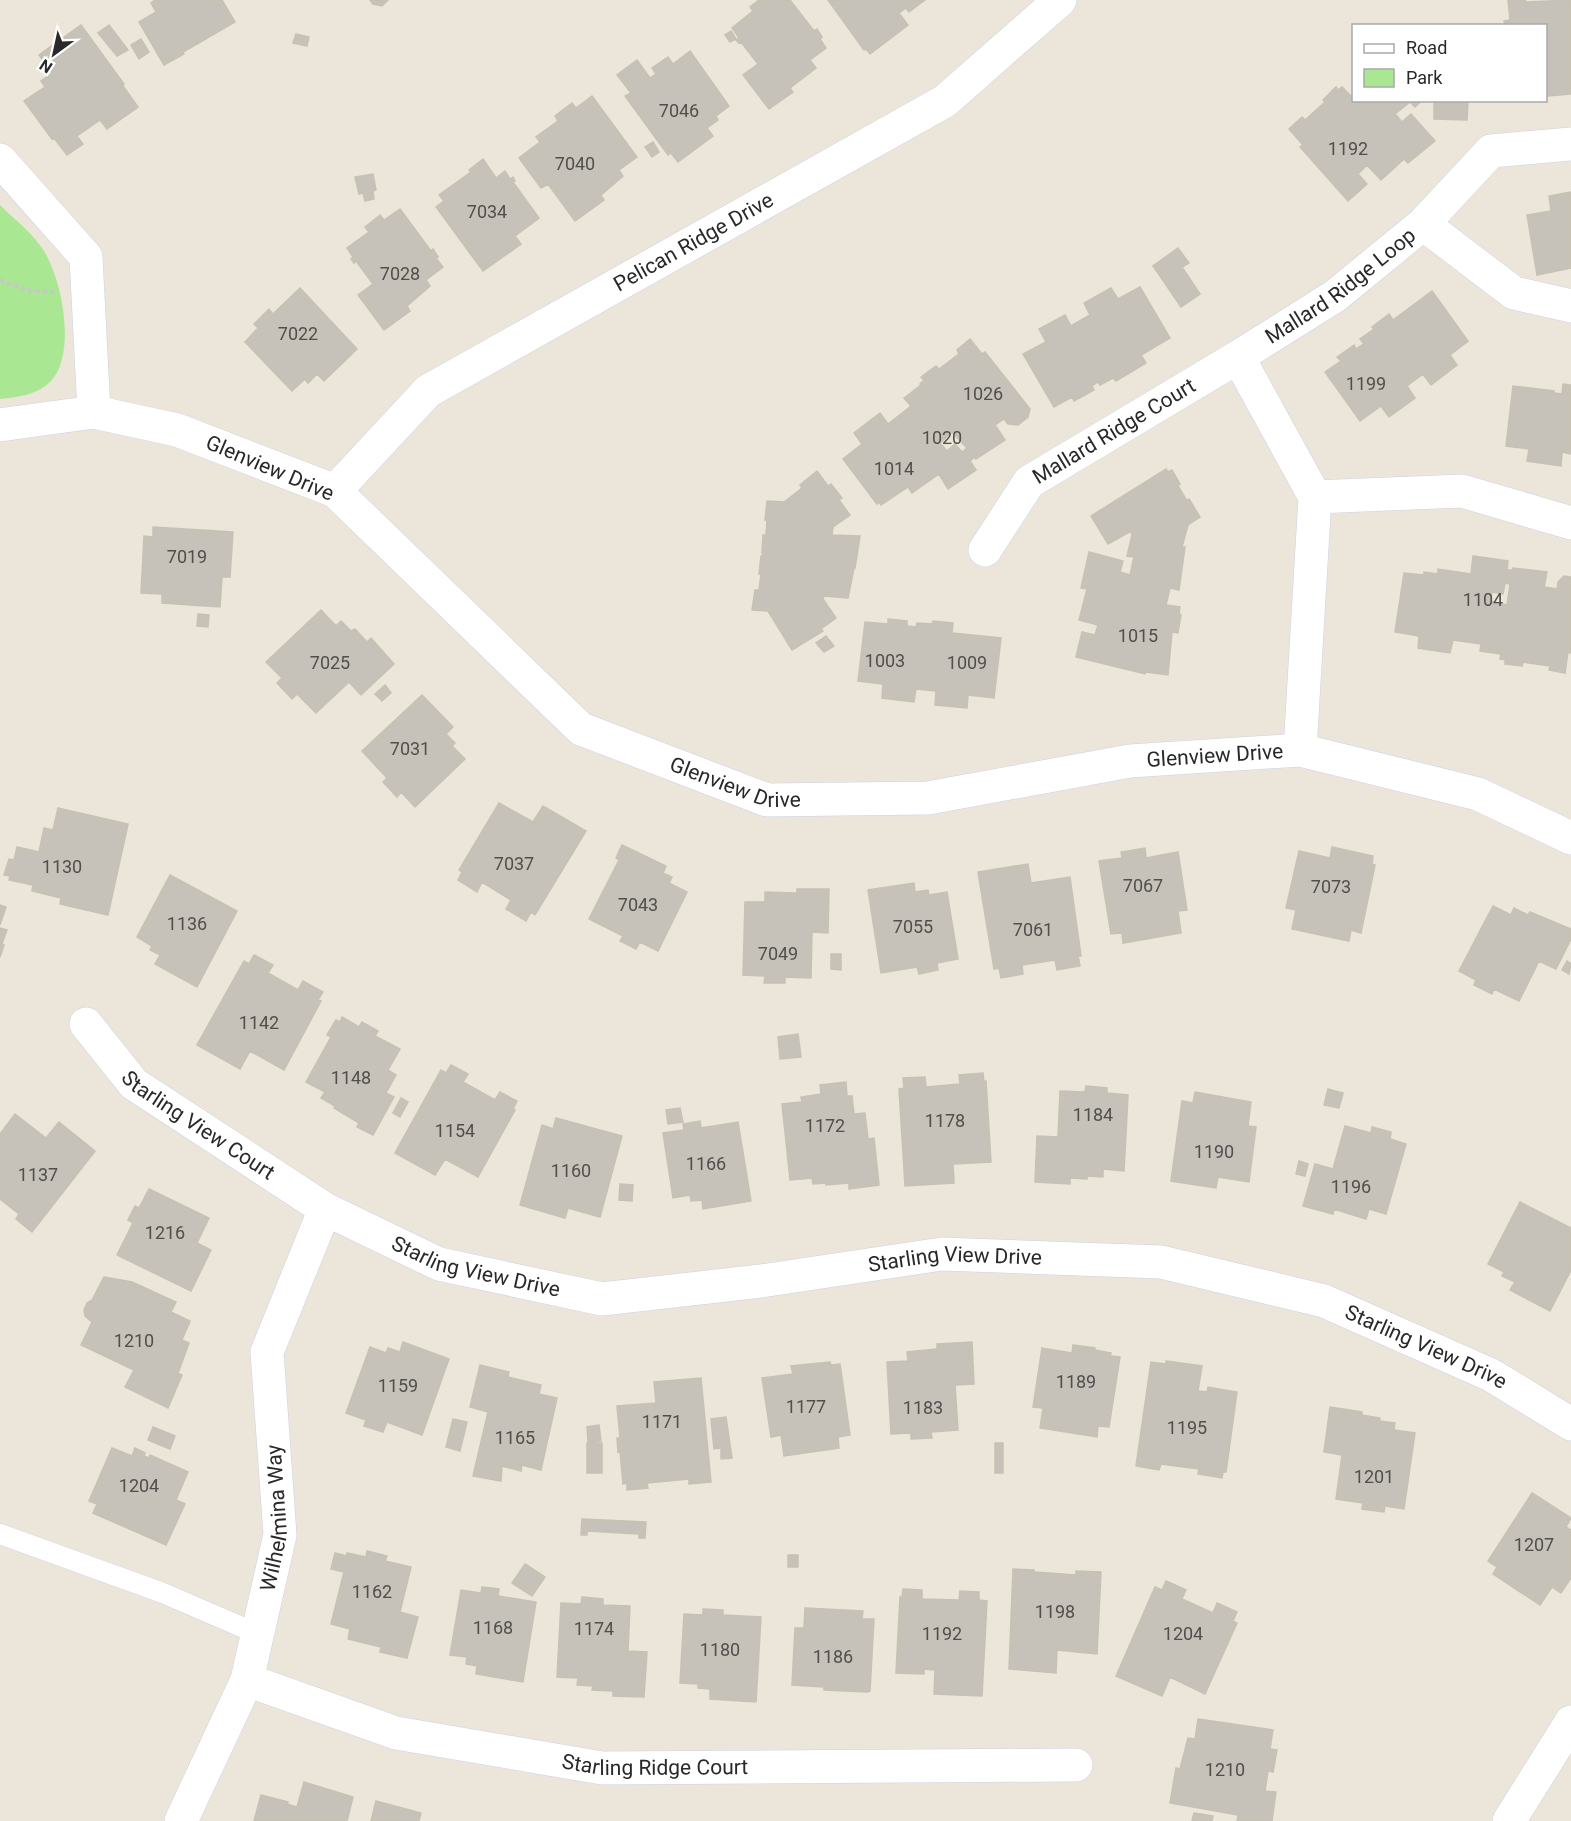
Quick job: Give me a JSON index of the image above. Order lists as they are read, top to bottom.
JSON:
{
  "streets": {
    "street": [
      "Pelican Ridge Drive",
      "Mallard Ridge Loop",
      "Mallard Ridge Court",
      "Glenview Drive",
      "Starling View Court",
      "Starling View Drive",
      "Wilhelmina Way",
      "Starling Ridge Court"
    ]
  },
  "crossings": [
    ["Pelican Ridge Drive", "Glenview Drive"],
    ["Mallard Ridge Loop", "Mallard Ridge Court"],
    ["Starling View Court", "Starling View Drive"],
    ["Starling View Court", "Wilhelmina Way"],
    ["Starling View Drive", "Wilhelmina Way"],
    ["Wilhelmina Way", "Starling Ridge Court"]
  ],
  "house_numbers": [
    "7046",
    "1192",
    "7040",
    "7034",
    "7028",
    "7022",
    "1199",
    "1026",
    "1020",
    "1014",
    "7019",
    "1104",
    "1015",
    "1003",
    "7025",
    "1009",
    "7031",
    "7037",
    "1130",
    "7067",
    "7073",
    "7043",
    "1136",
    "7055",
    "7061",
    "7049",
    "1142",
    "1148",
    "1184",
    "1178",
    "1172",
    "1154",
    "1190",
    "1166",
    "1160",
    "1137",
    "1196",
    "1216",
    "1210",
    "1189",
    "1159",
    "1177",
    "1183",
    "1171",
    "1195",
    "1165",
    "1201",
    "1204",
    "1207",
    "1162",
    "1198",
    "1168",
    "1174",
    "1192",
    "1204",
    "1180",
    "1186",
    "1210"
  ],
  "legend": ["Road", "Park"],
  "north": "bottom left"
}
